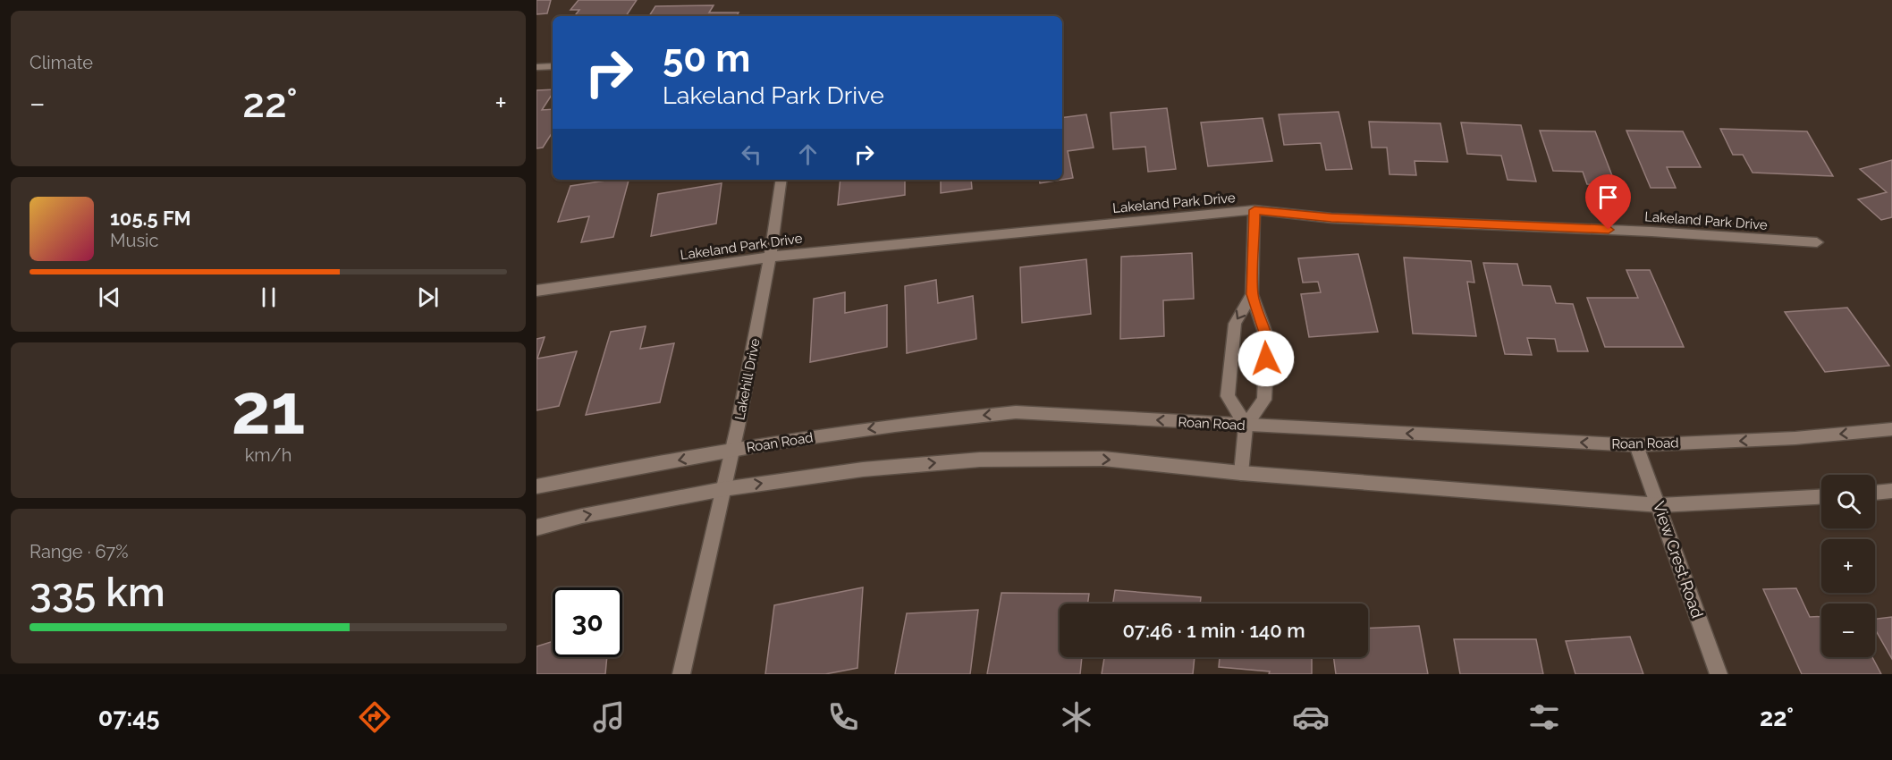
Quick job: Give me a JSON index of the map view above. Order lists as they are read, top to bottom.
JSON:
{
  "streets": {
    "street": [
      "Lakeland Park Drive",
      "Lakehill Drive",
      "Roan Road",
      "View Crest Road"
    ]
  },
  "crossings": [
    ["Lakeland Park Drive", "Lakehill Drive"],
    ["Lakehill Drive", "Roan Road"],
    ["Roan Road", "View Crest Road"]
  ],
  "page": {
    "tile": [
      "Climate",
      ["21", "km/h"],
      ["Range · 67%", "335 km"]
    ],
    "turn": ["50 m", "Lakeland Park Drive"],
    "heat": ["−", "22°", "+"],
    "song": ["105.5 FM", "Music"],
    "map_buttons": ["+", "−"],
    "limit": "30",
    "trip": "07:46 · 1 min · 140 m",
    "tabs": ["07:45", "22°"]
  }
}
